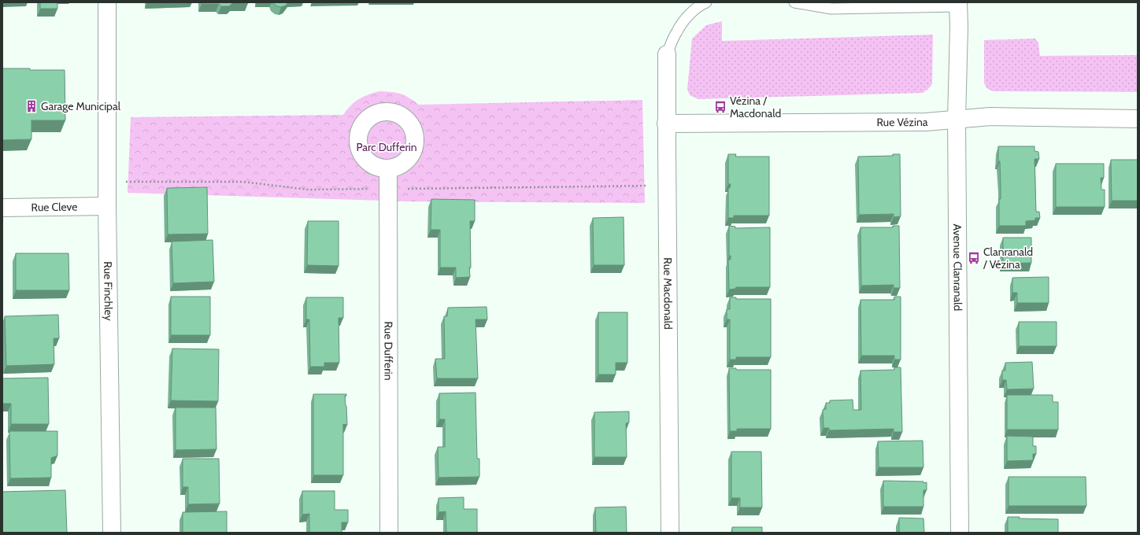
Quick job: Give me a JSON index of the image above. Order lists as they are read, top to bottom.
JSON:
{
  "streets": {
    "street": [
      "Rue Vézina",
      "Rue Cleve",
      "Avenue Clanranald",
      "Rue Finchley",
      "Rue Macdonald",
      "Rue Dufferin"
    ]
  },
  "crossings": [
    ["Rue Vézina", "Avenue Clanranald"],
    ["Rue Vézina", "Rue Macdonald"],
    ["Rue Cleve", "Rue Finchley"]
  ],
  "parks": ["Parc Dufferin"],
  "places": {
    "building": ["Garage Municipal"],
    "bus stop": ["Vézina / Macdonald", "Clanranald / Vézina"]
  }
}
